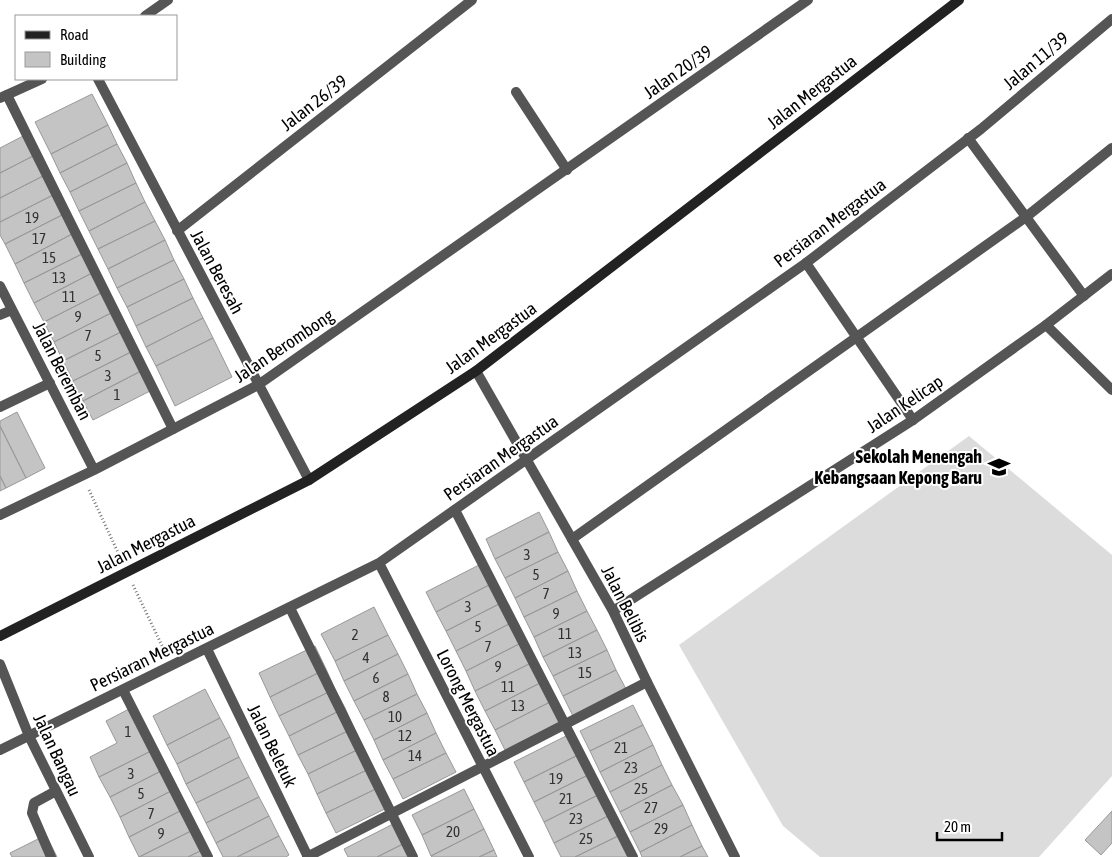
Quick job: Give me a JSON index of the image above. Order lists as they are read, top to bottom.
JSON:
{
  "streets": {
    "main road": ["Jalan Mergastua"],
    "street": [
      "Jalan 11/39",
      "Jalan 20/39",
      "Jalan 26/39",
      "Persiaran Mergastua",
      "Jalan Beresah",
      "Jalan Berombong",
      "Jalan Beremban",
      "Jalan Kelicap",
      "Jalan Belibis",
      "Lorong Mergastua",
      "Jalan Beletuk",
      "Jalan Bangau"
    ]
  },
  "crossings": [
    ["Jalan 11/39", "Persiaran Mergastua"],
    ["Jalan 20/39", "Jalan Berombong"],
    ["Jalan Mergastua", "Jalan Beresah"],
    ["Jalan Mergastua", "Jalan Belibis"],
    ["Jalan 26/39", "Jalan Beresah"],
    ["Persiaran Mergastua", "Jalan Belibis"],
    ["Persiaran Mergastua", "Lorong Mergastua"],
    ["Persiaran Mergastua", "Jalan Beletuk"],
    ["Persiaran Mergastua", "Jalan Bangau"],
    ["Jalan Beresah", "Jalan Berombong"],
    ["Jalan Berombong", "Jalan Beremban"],
    ["Jalan Kelicap", "Jalan Belibis"]
  ],
  "places": {
    "school or university": ["Sekolah Menengah Kebangsaan Kepong Baru"]
  },
  "house_numbers": [
    "19",
    "17",
    "15",
    "13",
    "11",
    "9",
    "7",
    "5",
    "3",
    "1",
    "3",
    "5",
    "7",
    "3",
    "9",
    "5",
    "11",
    "2",
    "7",
    "13",
    "4",
    "9",
    "15",
    "6",
    "11",
    "8",
    "13",
    "10",
    "1",
    "12",
    "21",
    "14",
    "23",
    "3",
    "19",
    "25",
    "5",
    "21",
    "27",
    "7",
    "23",
    "29",
    "20",
    "9",
    "25"
  ],
  "legend": ["Road", "Building"],
  "scale_bar": "20 m"
}
